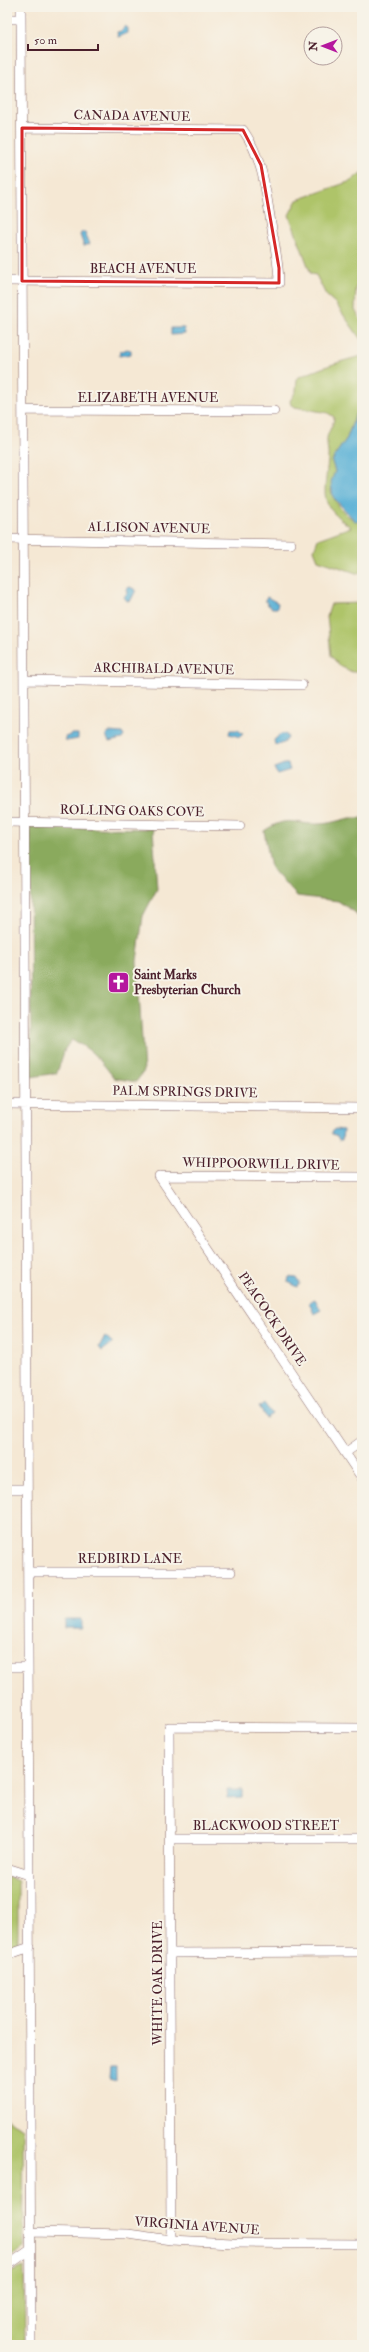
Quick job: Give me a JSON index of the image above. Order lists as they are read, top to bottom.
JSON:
{
  "streets": {
    "street": [
      "CANADA AVENUE",
      "BEACH AVENUE",
      "ELIZABETH AVENUE",
      "ALLISON AVENUE",
      "ARCHIBALD AVENUE",
      "ROLLING OAKS COVE",
      "PALM SPRINGS DRIVE",
      "WHIPPOORWILL DRIVE",
      "PEACOCK DRIVE",
      "REDBIRD LANE",
      "BLACKWOOD STREET",
      "WHITE OAK DRIVE",
      "VIRGINIA AVENUE"
    ]
  },
  "crossings": [
    ["CANADA AVENUE", "BEACH AVENUE"],
    ["WHIPPOORWILL DRIVE", "PEACOCK DRIVE"],
    ["BLACKWOOD STREET", "WHITE OAK DRIVE"],
    ["WHITE OAK DRIVE", "VIRGINIA AVENUE"]
  ],
  "places": {
    "church": ["Saint Marks Presbyterian Church"]
  },
  "scale_bar": "50 m",
  "north": "left"
}
